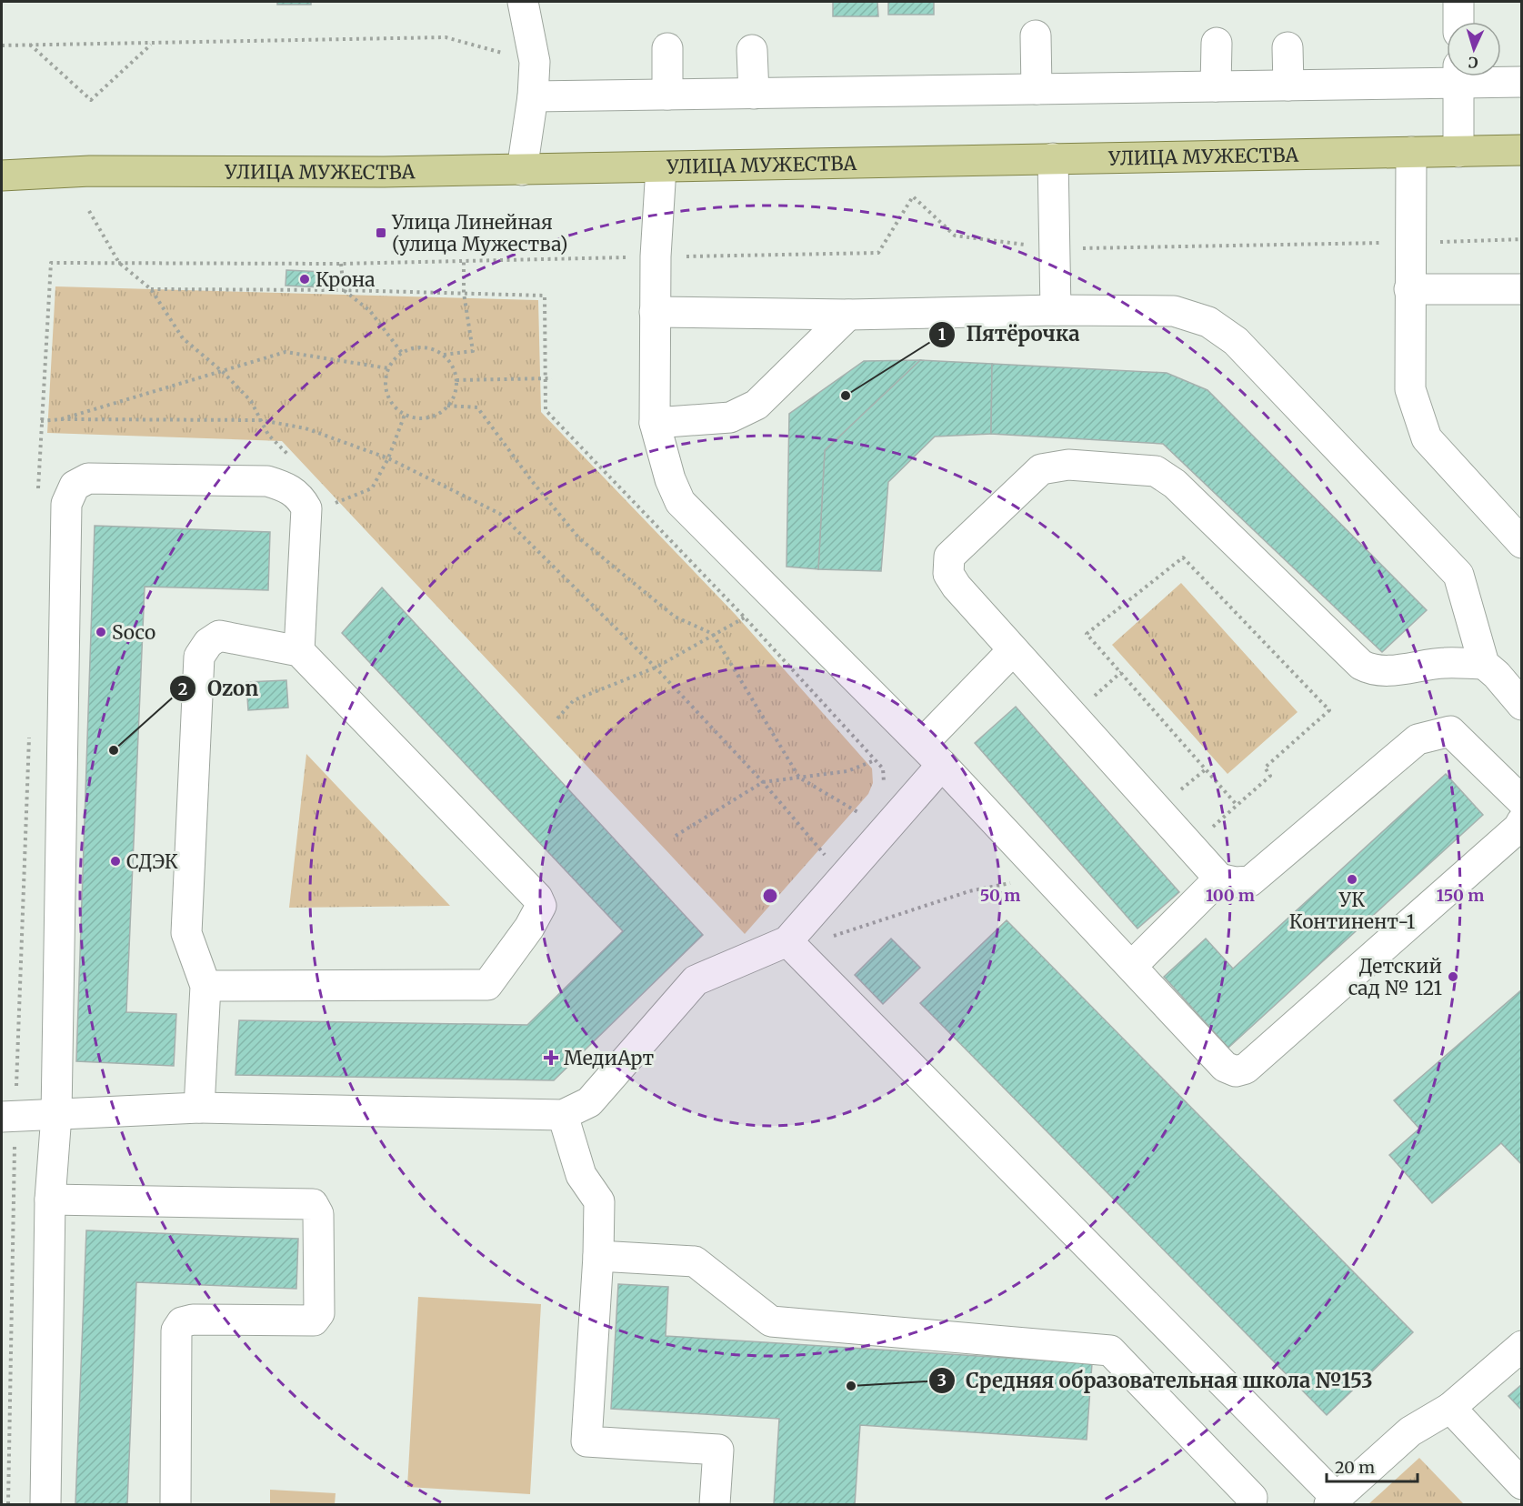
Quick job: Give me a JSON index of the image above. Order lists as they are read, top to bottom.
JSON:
{
  "streets": {
    "main road": ["УЛИЦА МУЖЕСТВА"]
  },
  "places": {
    "transit": ["Улица Линейная (улица Мужества)"],
    "other": [
      "Крона",
      "Пятёрочка",
      "Soco",
      "Ozon",
      "СДЭК",
      "УК Континент-1",
      "Детский сад № 121",
      "Средняя образовательная школа №153"
    ],
    "health": ["МедиАрт"]
  },
  "scale_bar": "20 m",
  "north": "bottom",
  "rings": ["50 m", "100 m", "150 m"]
}
